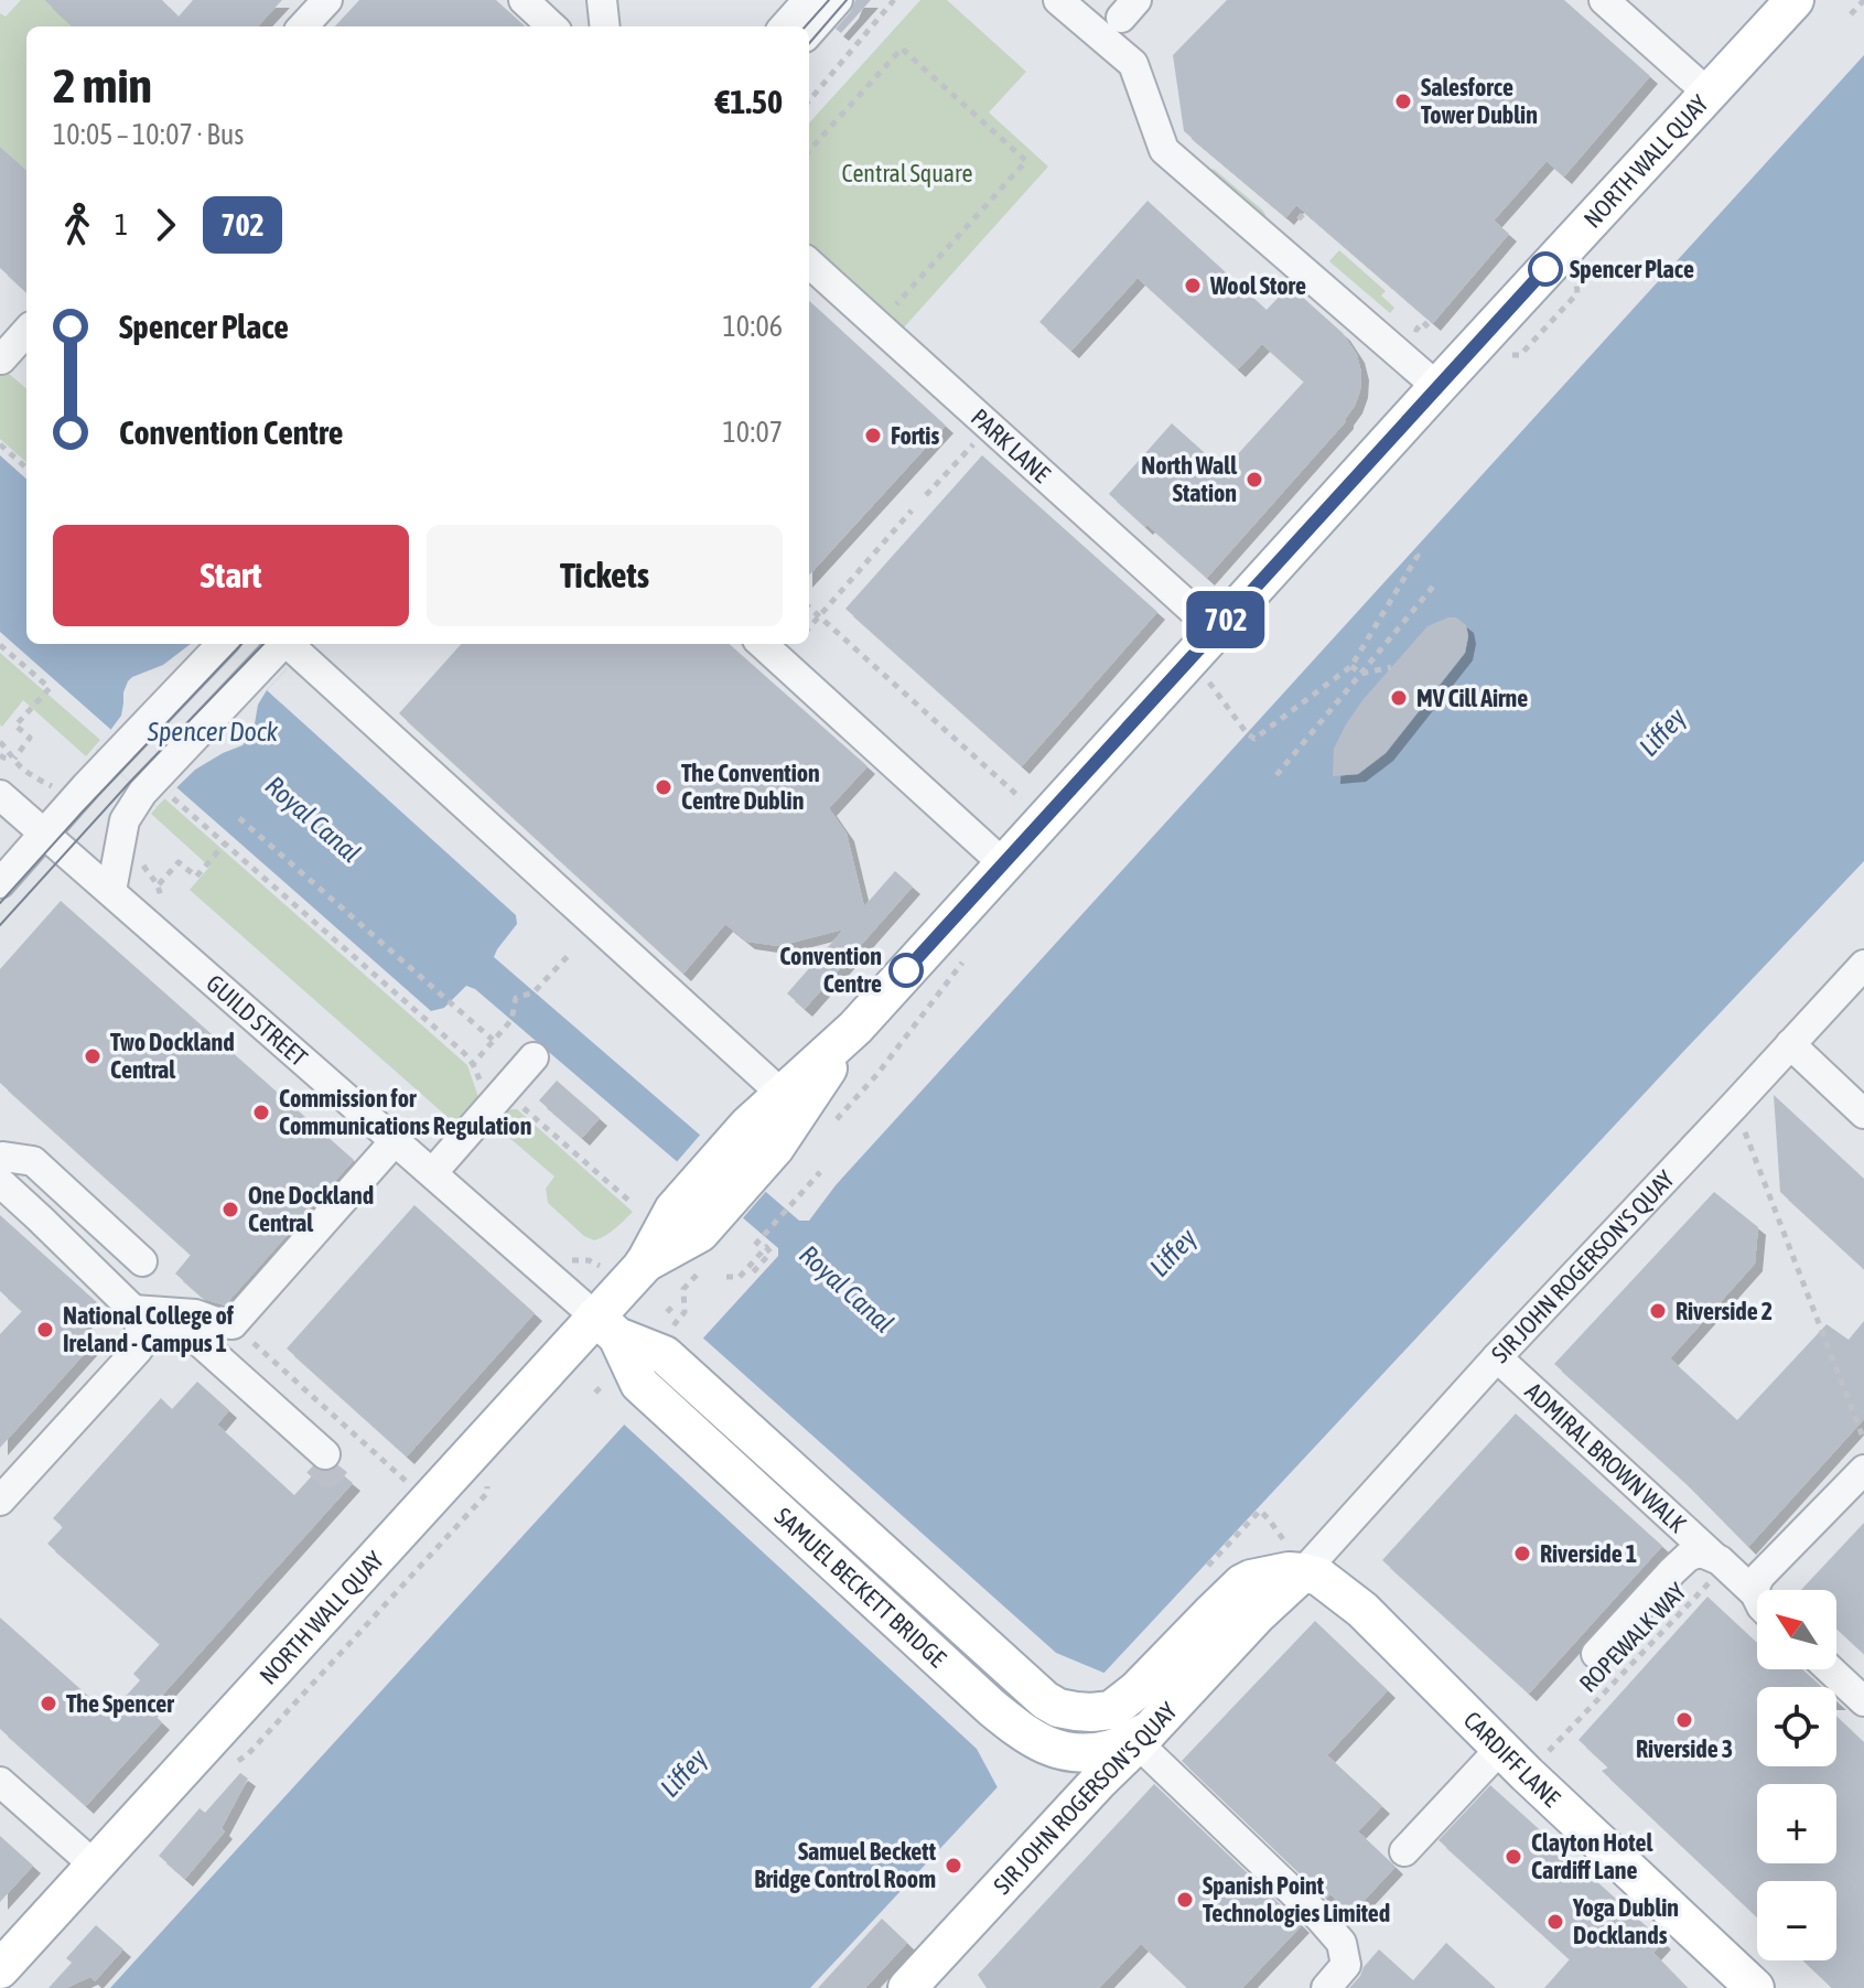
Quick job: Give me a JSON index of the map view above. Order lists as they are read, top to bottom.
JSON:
{
  "streets": {
    "main road": [
      "NORTH WALL QUAY",
      "SIR JOHN ROGERSON'S QUAY",
      "SAMUEL BECKETT BRIDGE",
      "CARDIFF LANE"
    ],
    "street": ["PARK LANE", "GUILD STREET", "ADMIRAL BROWN WALK"],
    "path": ["ROPEWALK WAY"]
  },
  "crossings": [
    ["NORTH WALL QUAY", "PARK LANE"],
    ["NORTH WALL QUAY", "GUILD STREET"],
    ["NORTH WALL QUAY", "SAMUEL BECKETT BRIDGE"],
    ["GUILD STREET", "SAMUEL BECKETT BRIDGE"],
    ["SIR JOHN ROGERSON'S QUAY", "ADMIRAL BROWN WALK"],
    ["SIR JOHN ROGERSON'S QUAY", "SAMUEL BECKETT BRIDGE"],
    ["SIR JOHN ROGERSON'S QUAY", "CARDIFF LANE"],
    ["ADMIRAL BROWN WALK", "ROPEWALK WAY"]
  ],
  "water": ["Spencer Dock", "Liffey", "Royal Canal"],
  "parks": ["Central Square"],
  "places": [
    "Salesforce Tower Dublin",
    "Spencer Place",
    "Wool Store",
    "Fortis",
    "North Wall Station",
    "MV Cill Airne",
    "The Convention Centre Dublin",
    "Convention Centre",
    "Two Dockland Central",
    "Commission for Communications Regulation",
    "One Dockland Central",
    "Riverside 2",
    "National College of Ireland - Campus 1",
    "Riverside 1",
    "The Spencer",
    "Riverside 3",
    "Clayton Hotel Cardiff Lane",
    "Samuel Beckett Bridge Control Room",
    "Spanish Point Technologies Limited",
    "Yoga Dublin Docklands"
  ],
  "lines": ["bus line 702"],
  "north": "top left",
  "page": {
    "on_map": "702",
    "heading": ["2 min", "10:05 – 10:07 · Bus", "€1.50"],
    "legs": ["1", "702"],
    "list": [
      {
        "name": "Spencer Place",
        "value": "10:06"
      },
      {
        "name": "Convention Centre",
        "value": "10:07"
      }
    ],
    "buttons": ["Start", "Tickets"],
    "map_buttons": ["+", "−"]
  }
}
